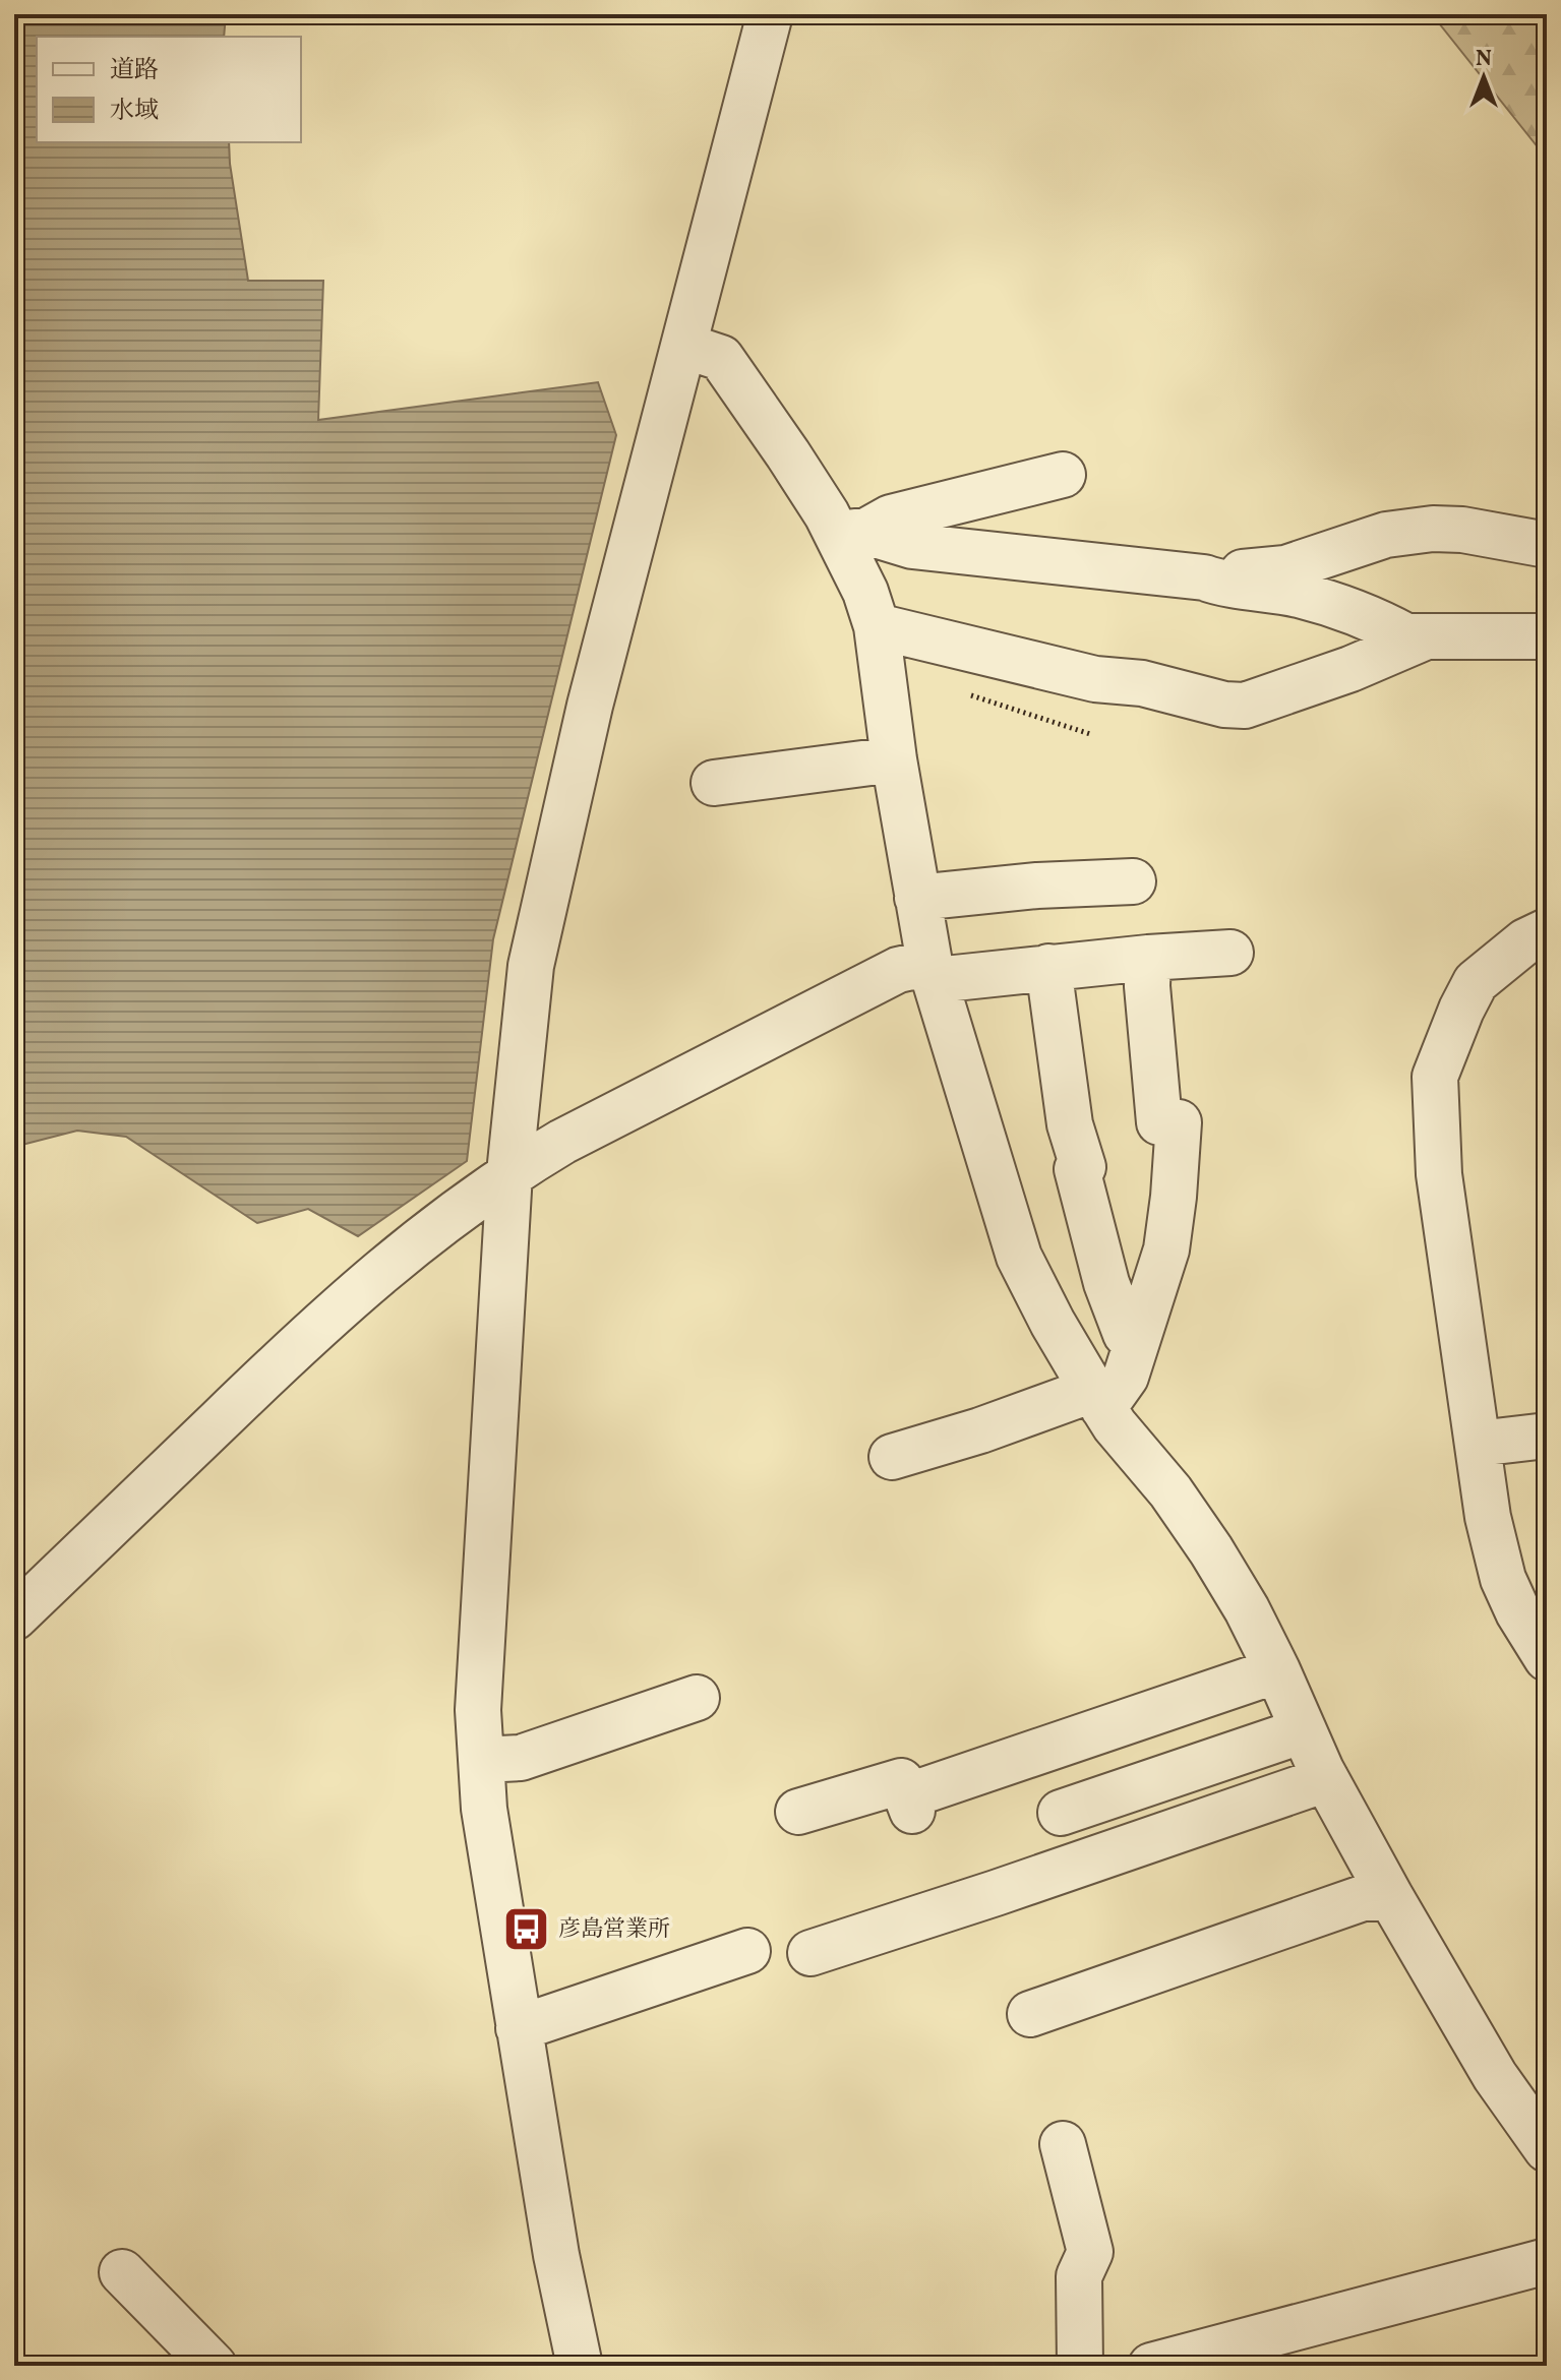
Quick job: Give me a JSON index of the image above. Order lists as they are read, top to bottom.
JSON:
{
  "places": {
    "bus stop": ["彦島営業所"]
  },
  "legend": ["道路", "水域"],
  "north": "top"
}
